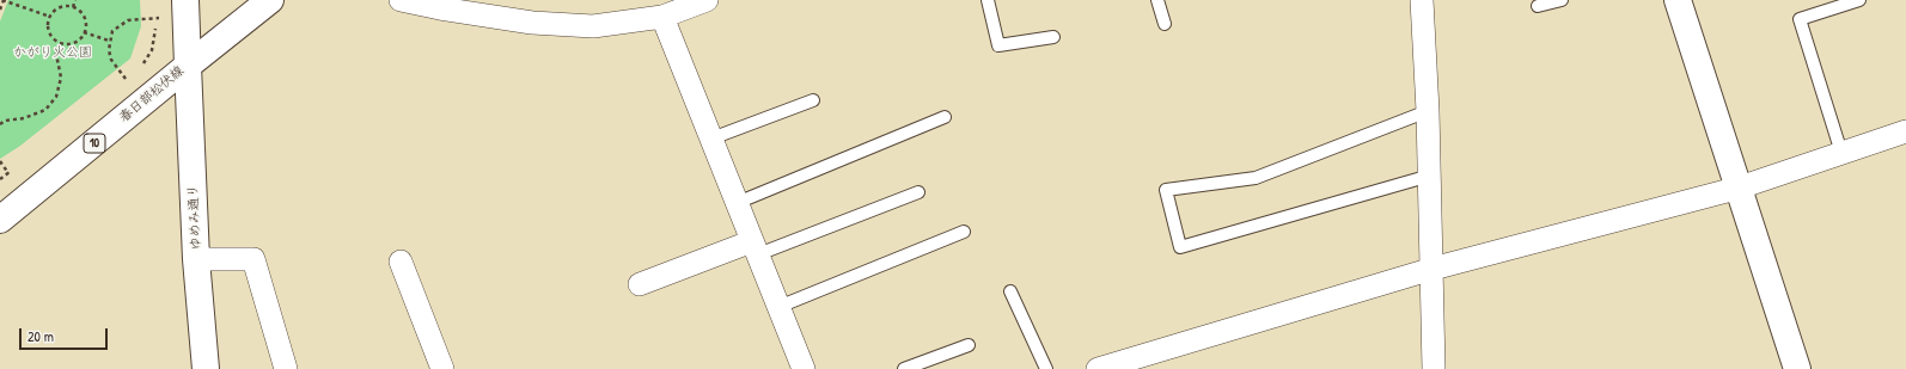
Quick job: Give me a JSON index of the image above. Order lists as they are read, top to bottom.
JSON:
{
  "streets": {
    "street": ["春日部松伏線", "10", "ゆめみ通り"]
  },
  "crossings": [
    ["春日部松伏線", "ゆめみ通り"]
  ],
  "parks": ["かがり火公園"],
  "scale_bar": "20 m"
}
